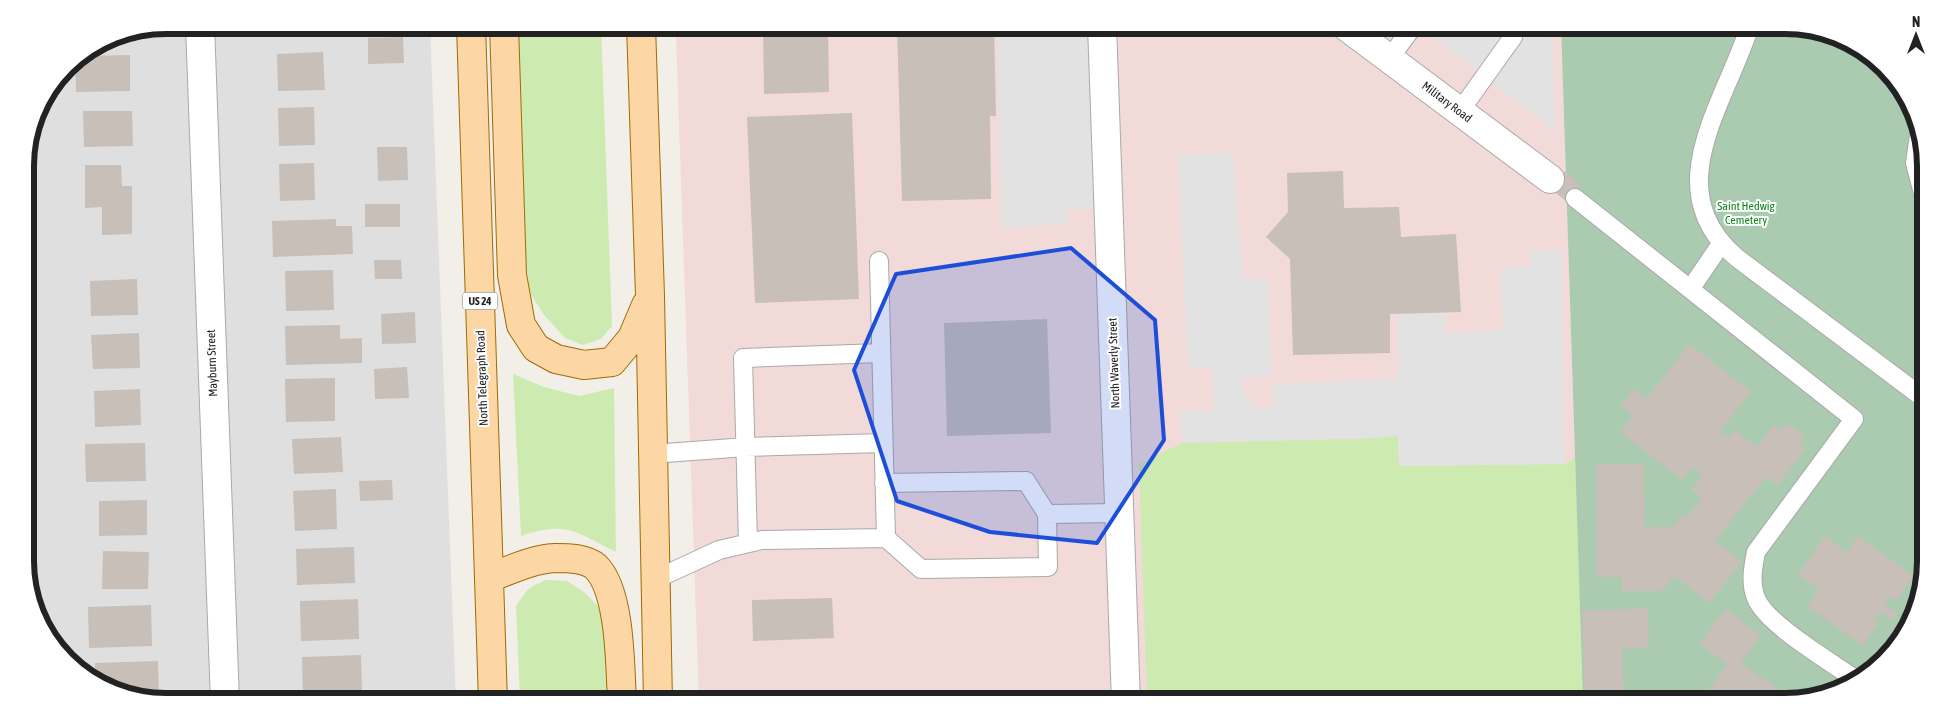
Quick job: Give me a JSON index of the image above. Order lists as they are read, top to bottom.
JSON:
{
  "streets": {
    "main road": ["US 24", "North Telegraph Road"],
    "street": ["Military Road", "Mayburn Street", "North Waverly Street"]
  },
  "parks": ["Saint Hedwig Cemetery"],
  "north": "top"
}
